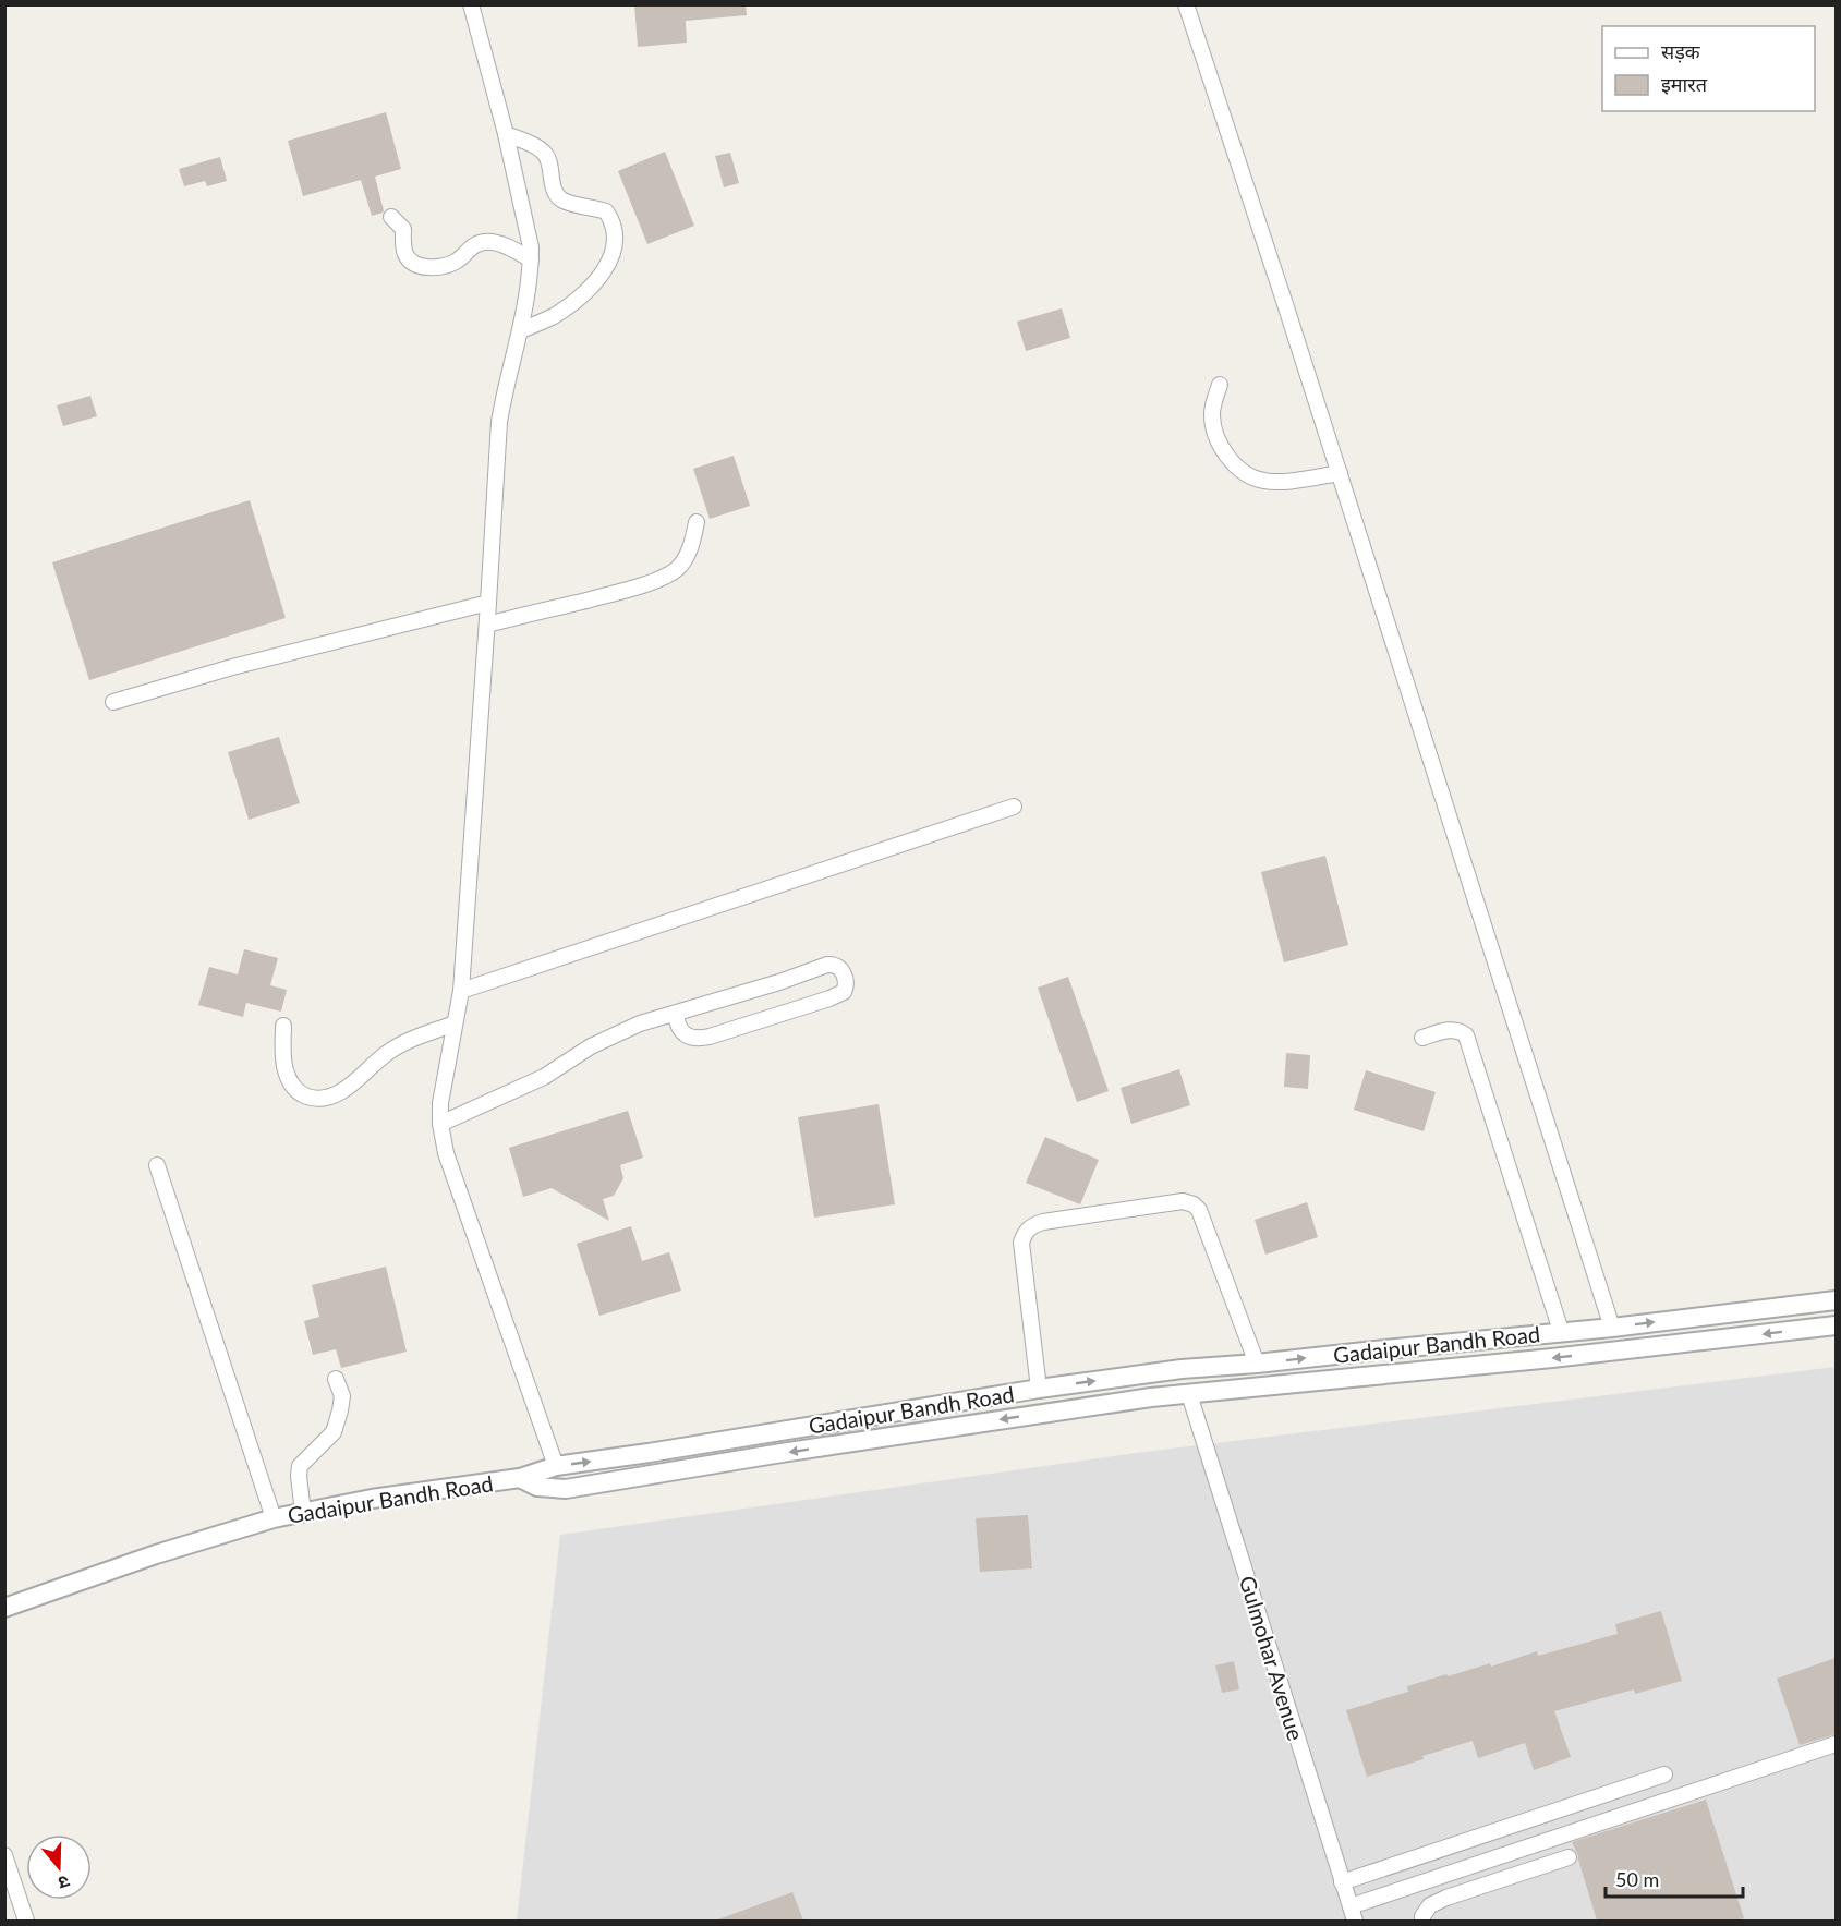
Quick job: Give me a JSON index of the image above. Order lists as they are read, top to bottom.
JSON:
{
  "streets": {
    "street": ["Gadaipur Bandh Road", "Gulmohar Avenue"]
  },
  "legend": ["सड़क", "इमारत"],
  "scale_bar": "50 m",
  "north": "bottom"
}
